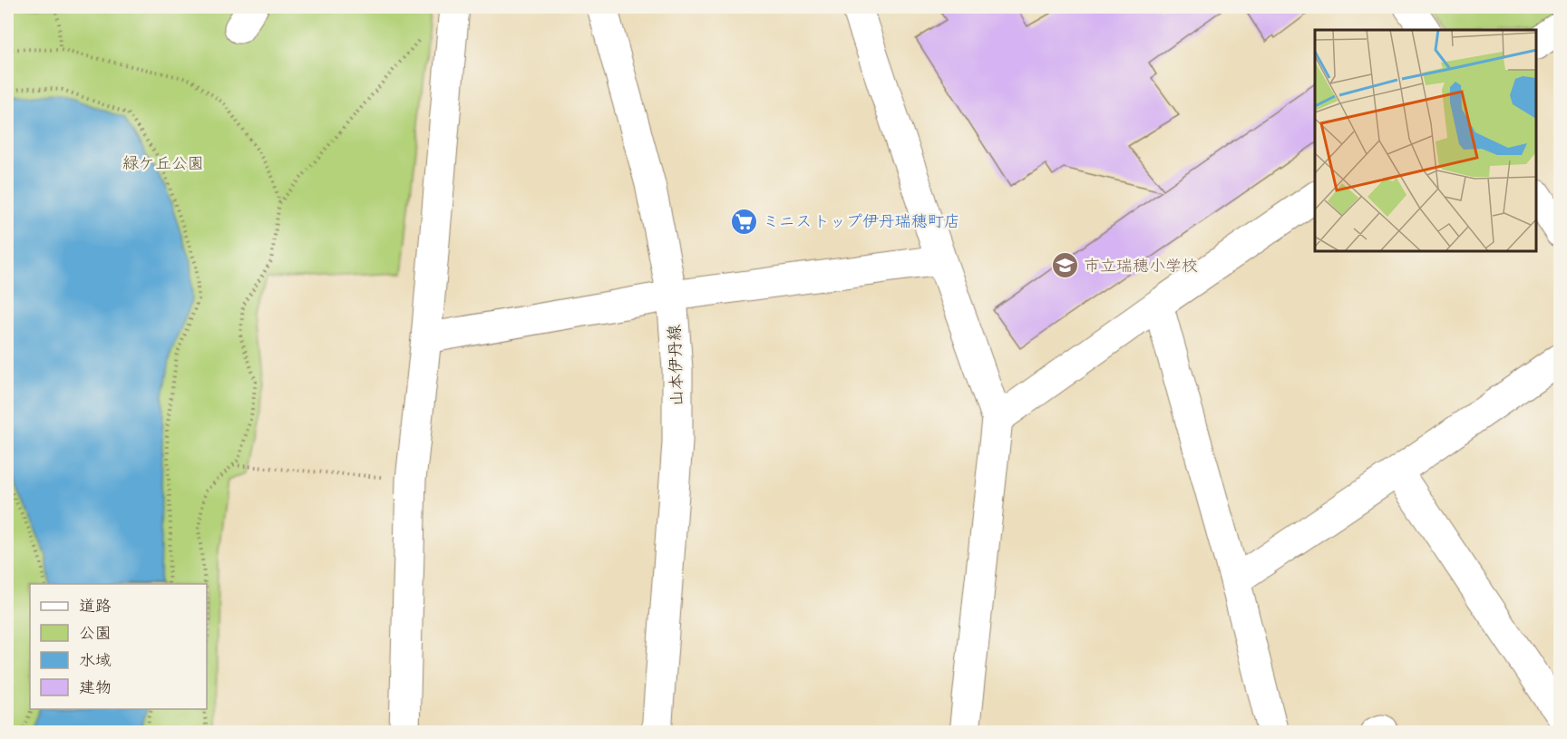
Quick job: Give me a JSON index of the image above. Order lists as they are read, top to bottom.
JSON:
{
  "streets": {
    "street": ["山本伊丹線"]
  },
  "parks": ["緑ケ丘公園"],
  "places": {
    "supermarket": ["ミニストップ伊丹瑞穂町店"],
    "school or university": ["市立瑞穂小学校"]
  },
  "legend": [
    "道路",
    "公園",
    "水域",
    "建物"
  ]
}
